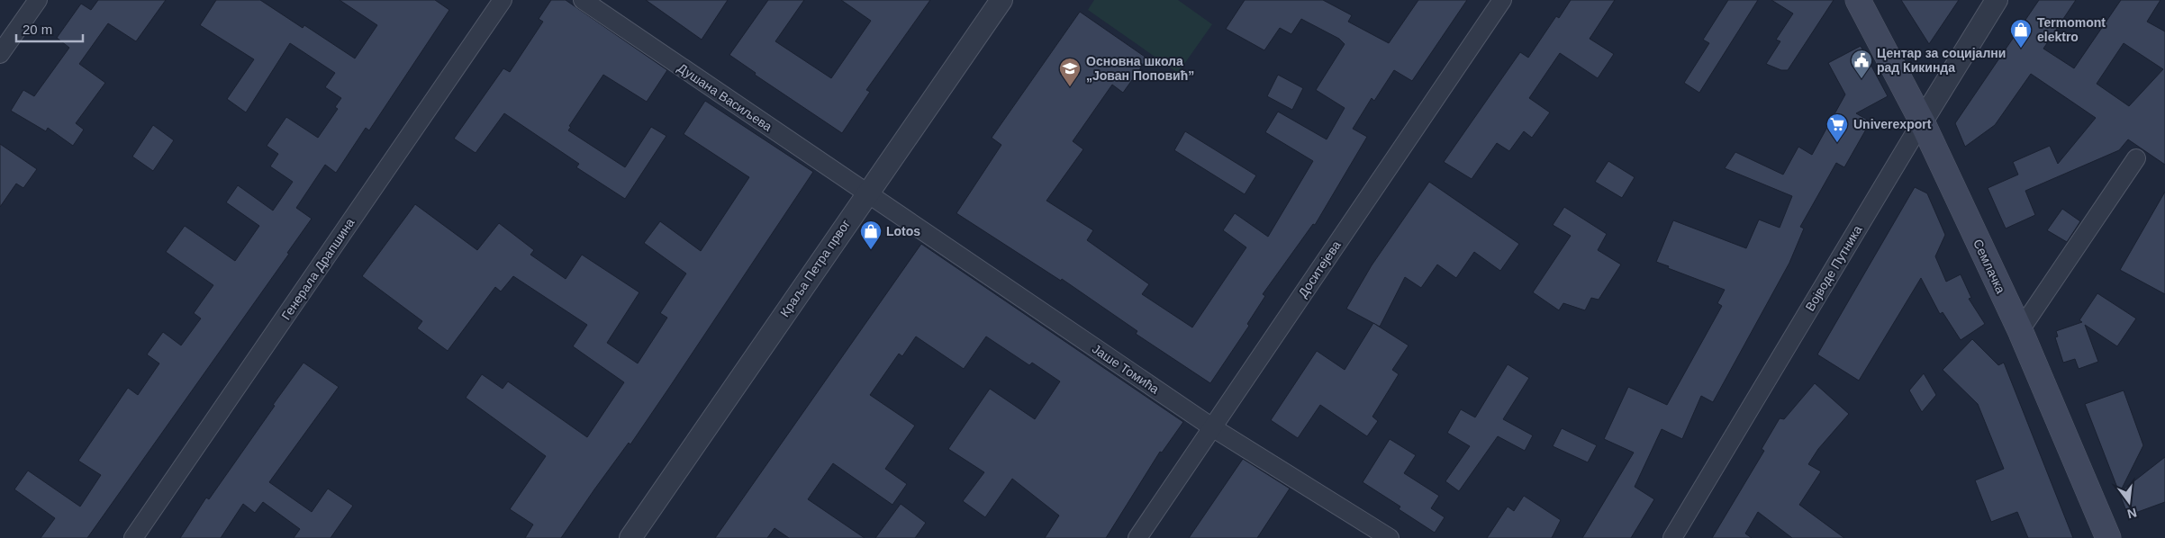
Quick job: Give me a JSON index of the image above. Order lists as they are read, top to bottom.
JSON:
{
  "streets": {
    "main road": ["Семлачка"],
    "street": [
      "Душана Васиљева",
      "Краља Петра првог",
      "Војводе Путника",
      "Генерала Драпшина",
      "Доситејева",
      "Јаше Томића"
    ]
  },
  "crossings": [
    ["Душана Васиљева", "Краља Петра првог"],
    ["Душана Васиљева", "Јаше Томића"],
    ["Семлачка", "Војводе Путника"],
    ["Краља Петра првог", "Јаше Томића"],
    ["Доситејева", "Јаше Томића"]
  ],
  "places": {
    "shop": ["Termomont elektro", "Lotos"],
    "public building": ["Центар за социјални рад Кикинда"],
    "school or university": ["Основна школа „Јован Поповић”"],
    "supermarket": ["Univerexport"]
  },
  "scale_bar": "20 m",
  "north": "bottom"
}
